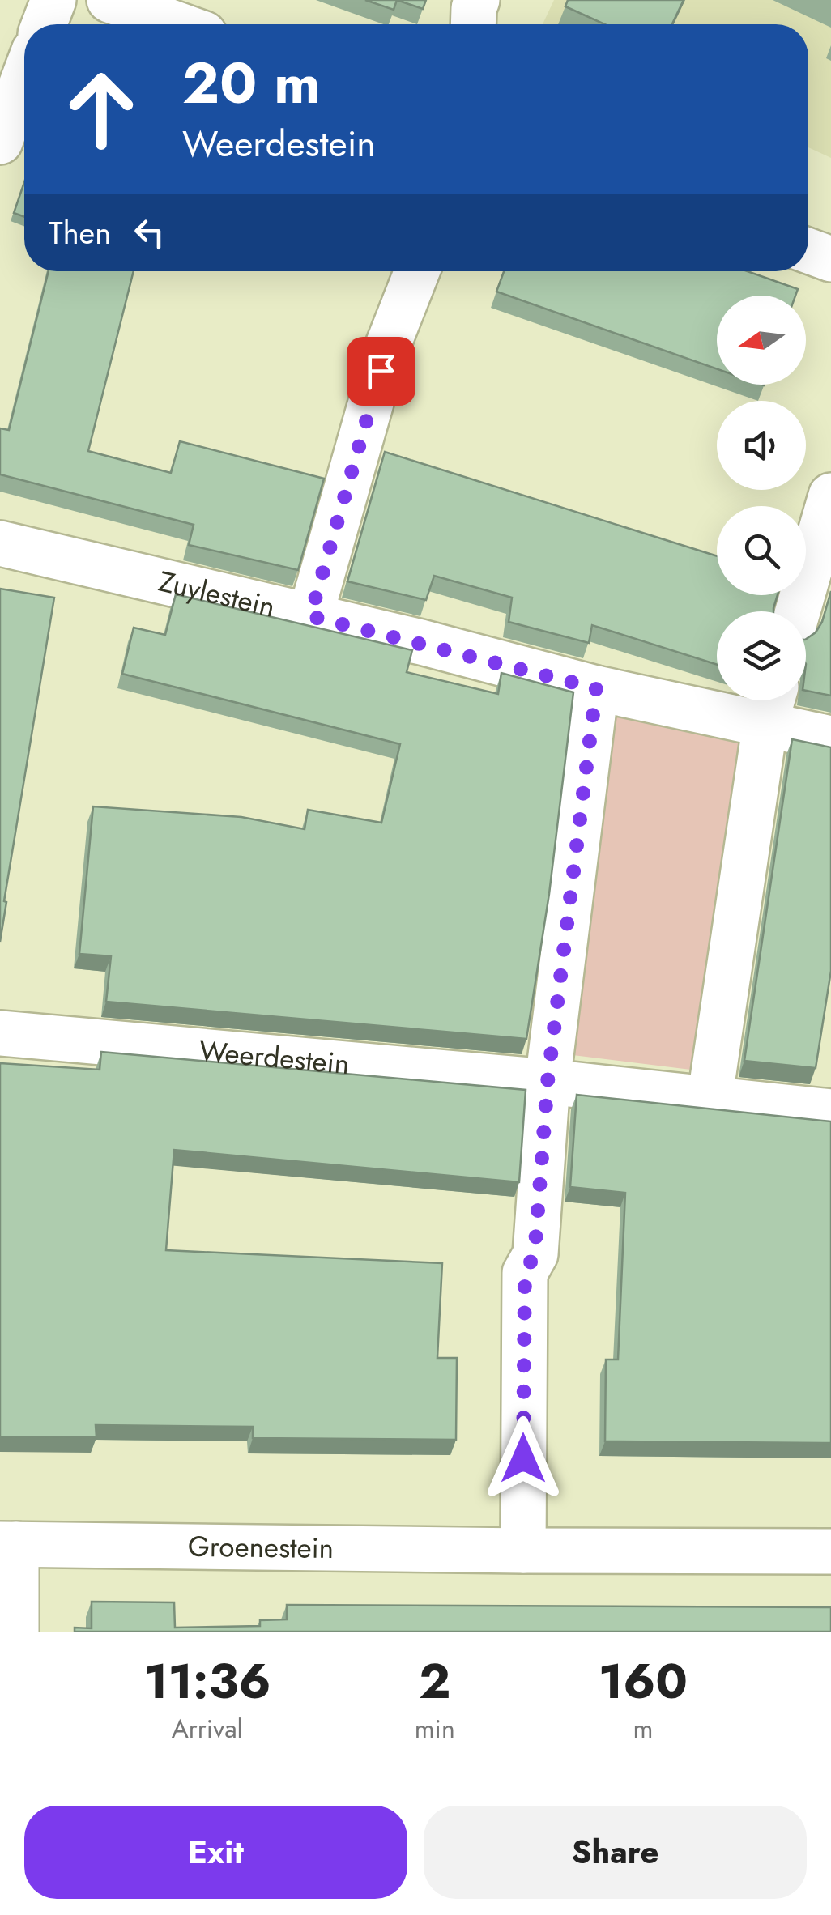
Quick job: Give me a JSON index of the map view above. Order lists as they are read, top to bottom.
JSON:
{
  "streets": {
    "street": ["Zuylestein", "Weerdestein", "Groenestein"]
  },
  "north": "left",
  "page": {
    "turn": ["20 m", "Weerdestein"],
    "then": "Then",
    "eta": [
      "11:36",
      "Arrival",
      "2",
      "min",
      "160",
      "m"
    ],
    "buttons": ["Exit", "Share"]
  }
}
